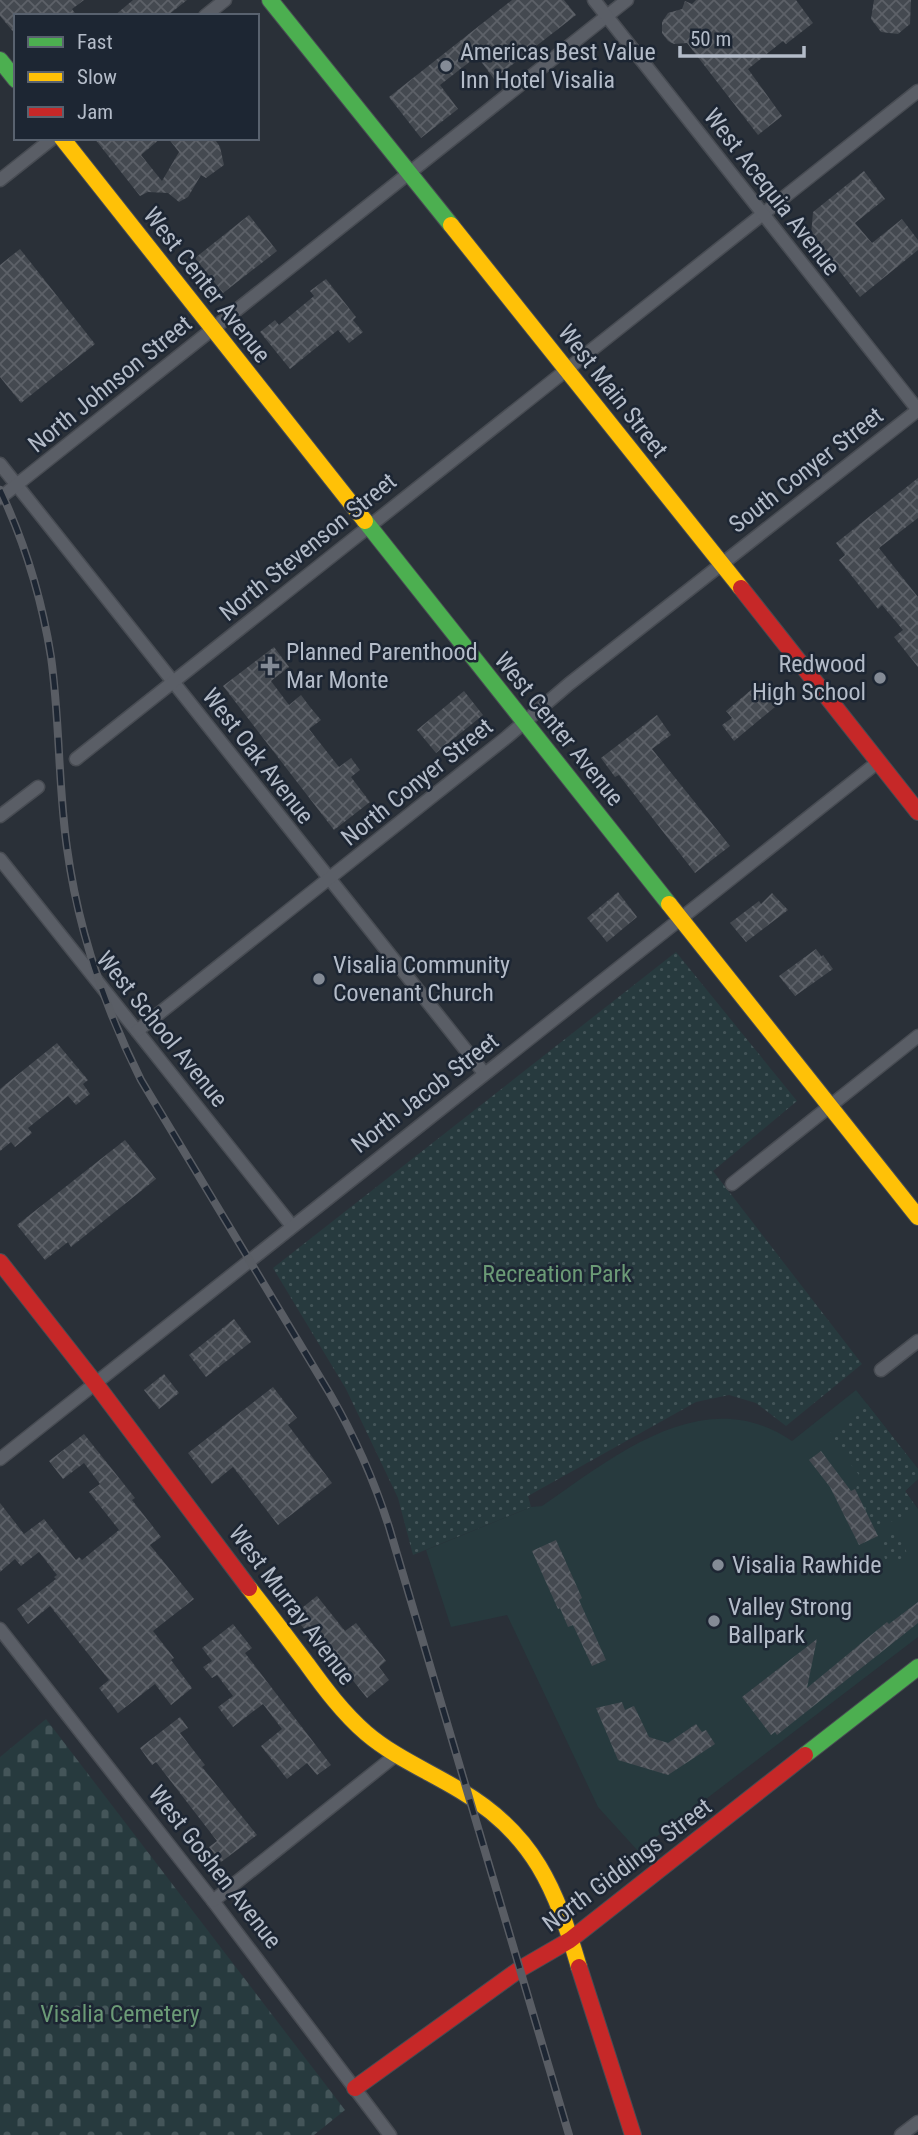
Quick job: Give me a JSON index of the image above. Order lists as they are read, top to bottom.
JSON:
{
  "streets": {
    "street": [
      "West Acequia Avenue",
      "West Center Avenue",
      "North Johnson Street",
      "West Main Street",
      "South Conyer Street",
      "North Stevenson Street",
      "West Oak Avenue",
      "North Conyer Street",
      "West School Avenue",
      "North Jacob Street",
      "West Murray Avenue",
      "North Giddings Street",
      "West Goshen Avenue"
    ]
  },
  "crossings": [
    ["West Acequia Avenue", "North Johnson Street"],
    ["West Acequia Avenue", "South Conyer Street"],
    ["West Acequia Avenue", "North Stevenson Street"],
    ["West Center Avenue", "North Johnson Street"],
    ["West Center Avenue", "North Stevenson Street"],
    ["West Center Avenue", "North Conyer Street"],
    ["West Center Avenue", "North Jacob Street"],
    ["North Johnson Street", "West Main Street"],
    ["North Johnson Street", "West Oak Avenue"],
    ["West Main Street", "South Conyer Street"],
    ["West Main Street", "North Stevenson Street"],
    ["West Main Street", "North Conyer Street"],
    ["West Main Street", "North Jacob Street"],
    ["South Conyer Street", "North Conyer Street"],
    ["North Stevenson Street", "West Oak Avenue"],
    ["West Oak Avenue", "North Conyer Street"],
    ["West Oak Avenue", "North Jacob Street"],
    ["North Conyer Street", "West School Avenue"],
    ["West School Avenue", "North Jacob Street"],
    ["North Jacob Street", "West Murray Avenue"],
    ["West Murray Avenue", "North Giddings Street"],
    ["North Giddings Street", "West Goshen Avenue"]
  ],
  "parks": ["Recreation Park", "Visalia Cemetery"],
  "places": {
    "other": [
      "Americas Best Value Inn Hotel Visalia",
      "Redwood High School",
      "Visalia Community Covenant Church",
      "Visalia Rawhide",
      "Valley Strong Ballpark"
    ],
    "health": ["Planned Parenthood Mar Monte"]
  },
  "legend": ["Fast", "Slow", "Jam"],
  "scale_bar": "50 m"
}
